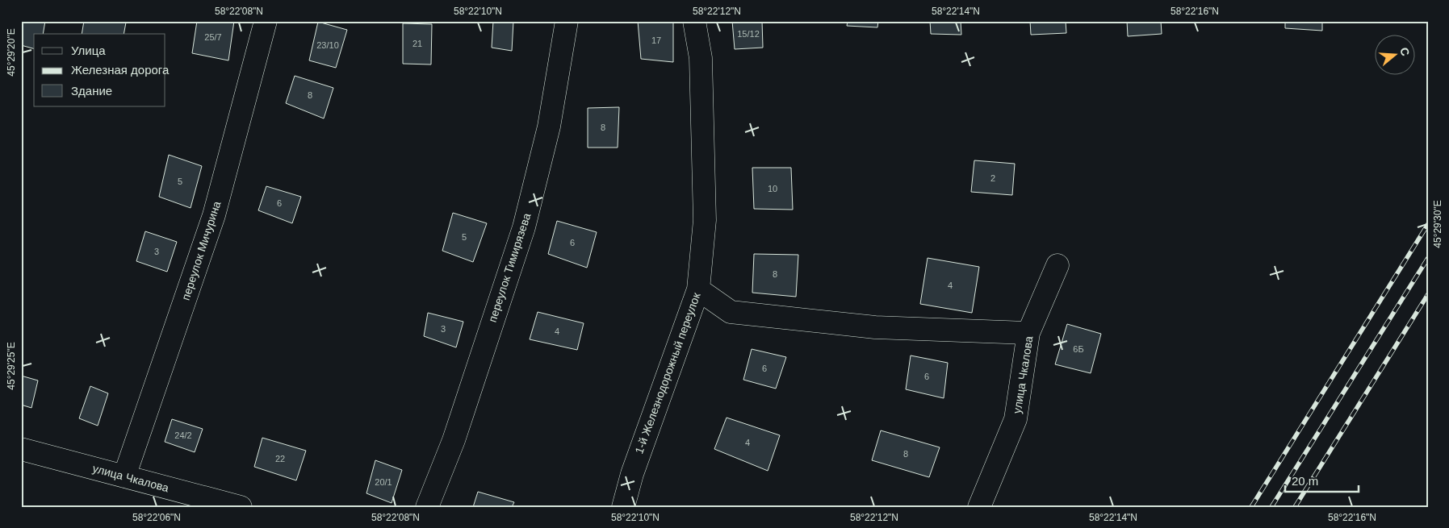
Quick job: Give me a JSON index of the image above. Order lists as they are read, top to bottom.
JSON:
{
  "streets": {
    "street": [
      "переулок Мичурина",
      "переулок Тимирязева",
      "1-й Железнодорожный переулок",
      "улица Чкалова"
    ]
  },
  "crossings": [
    ["переулок Мичурина", "улица Чкалова"]
  ],
  "house_numbers": [
    "15/12",
    "25/7",
    "17",
    "21",
    "23/10",
    "8",
    "8",
    "2",
    "5",
    "10",
    "6",
    "5",
    "6",
    "3",
    "8",
    "4",
    "3",
    "4",
    "6Б",
    "6",
    "6",
    "24/2",
    "4",
    "8",
    "22",
    "20/1"
  ],
  "legend": ["Улица", "Железная дорога", "Здание"],
  "scale_bar": "20 m",
  "north": "right",
  "coordinates": [
    "58°22'08\"N",
    "58°22'10\"N",
    "58°22'12\"N",
    "58°22'14\"N",
    "58°22'16\"N",
    "45°29'20\"E",
    "45°29'30\"E",
    "45°29'25\"E",
    "58°22'06\"N"
  ]
}
